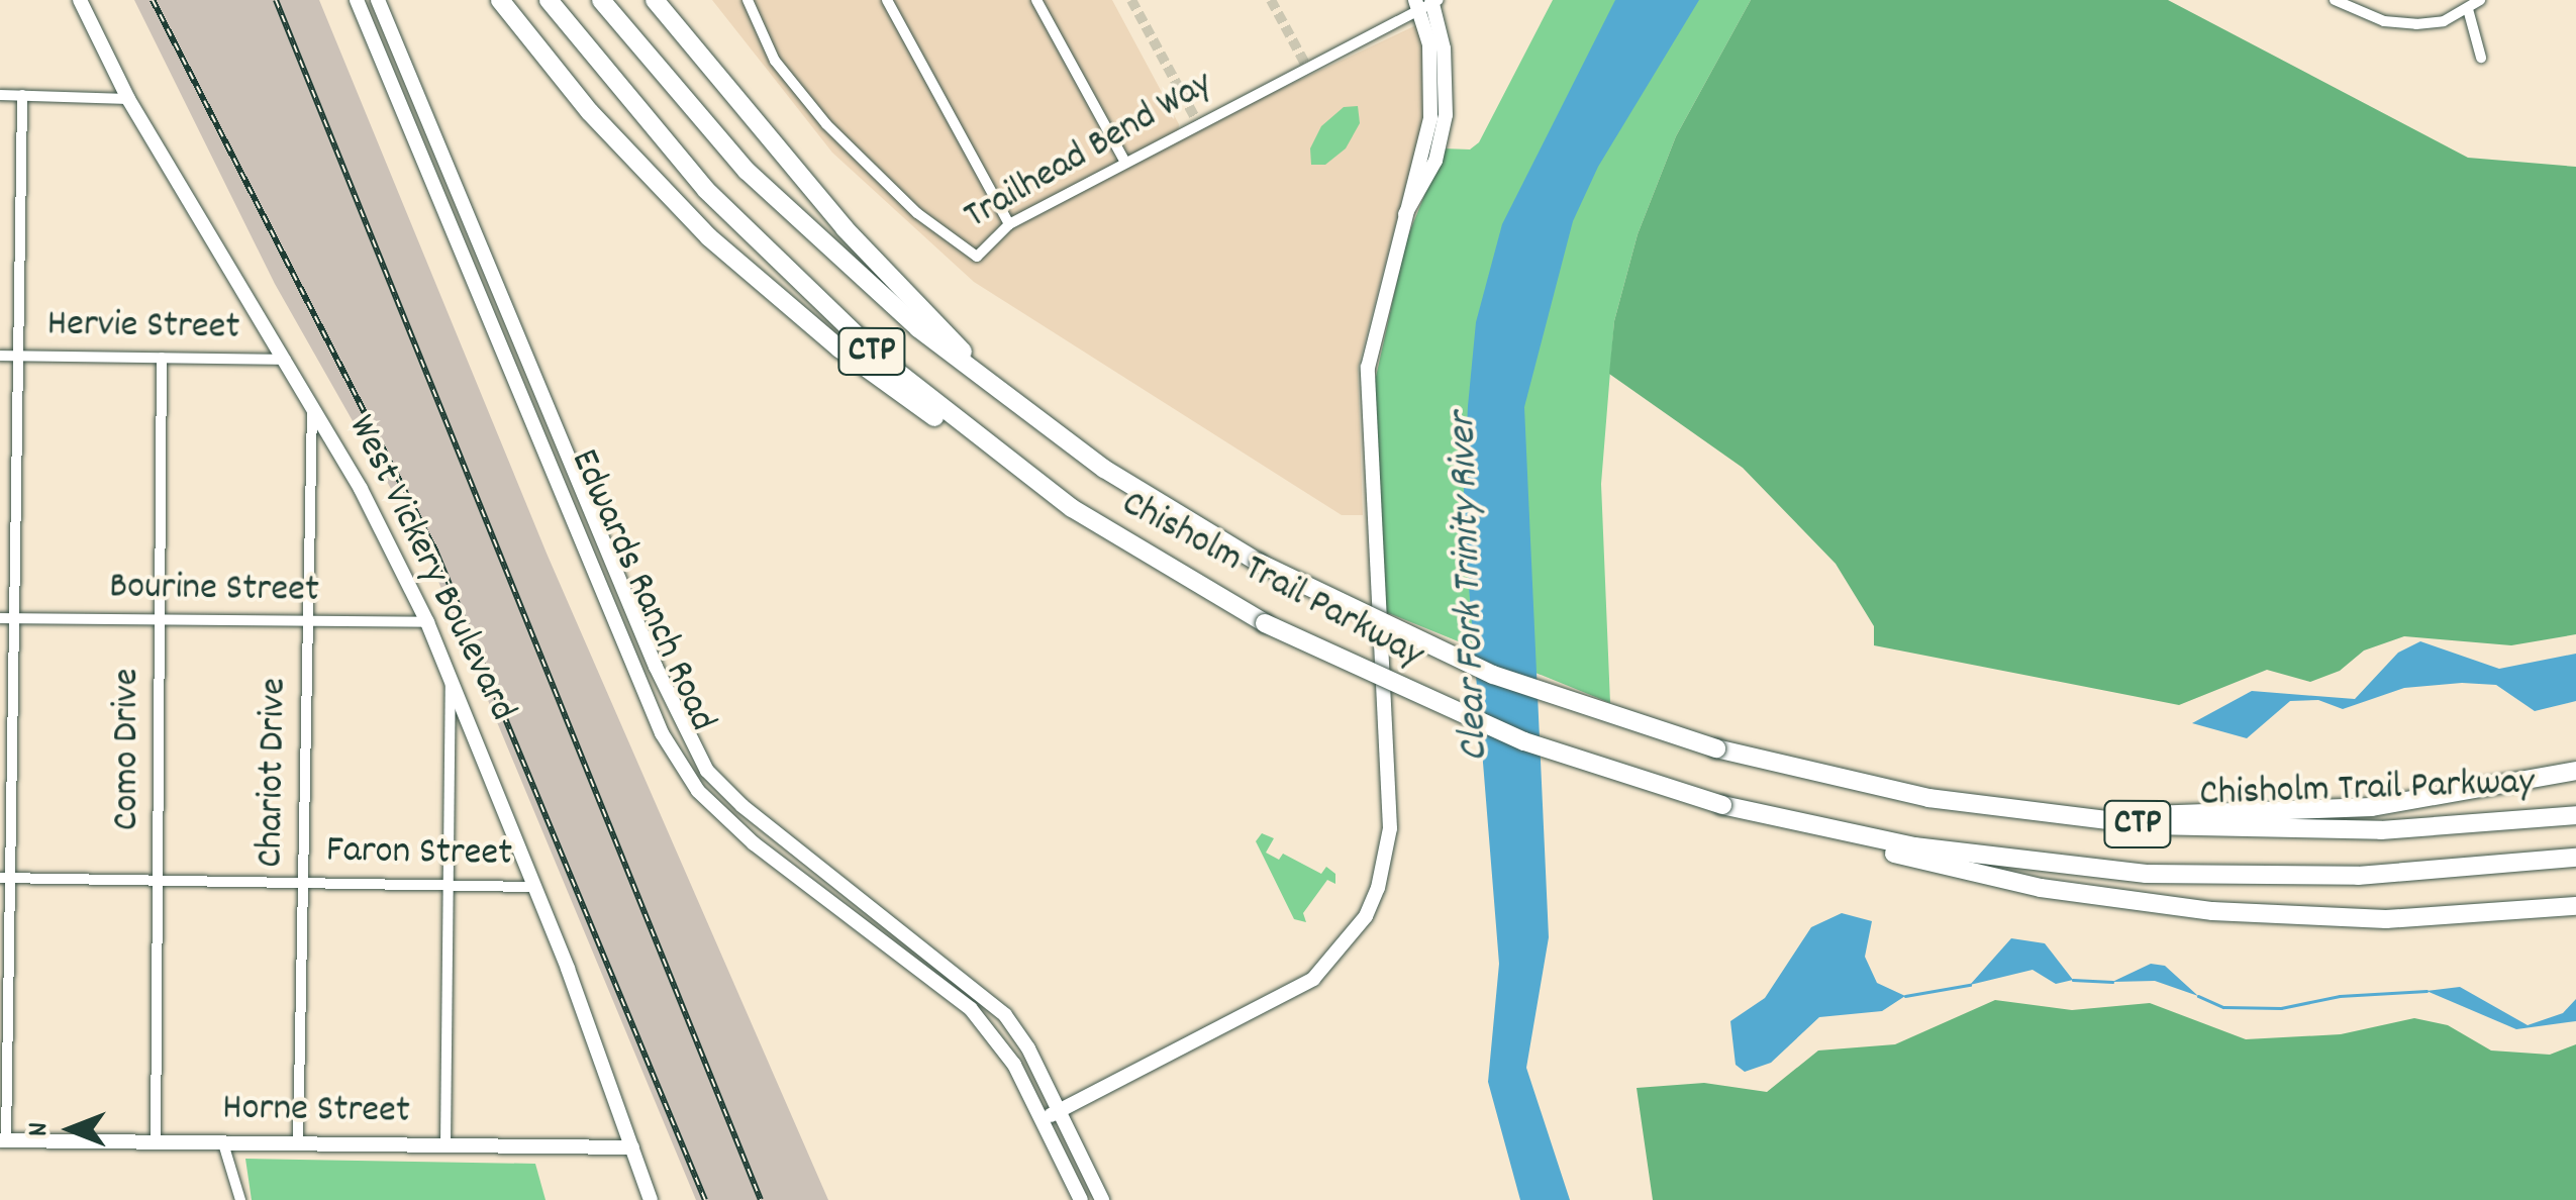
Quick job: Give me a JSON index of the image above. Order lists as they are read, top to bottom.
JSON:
{
  "streets": {
    "highway": ["CTP", "Chisholm Trail Parkway"],
    "street": [
      "Trailhead Bend Way",
      "Hervie Street",
      "West Vickery Boulevard",
      "Bourine Street",
      "Edwards Ranch Road",
      "Como Drive",
      "Chariot Drive",
      "Faron Street",
      "Horne Street"
    ]
  },
  "crossings": [
    ["Hervie Street", "West Vickery Boulevard"],
    ["Hervie Street", "Como Drive"],
    ["West Vickery Boulevard", "Bourine Street"],
    ["West Vickery Boulevard", "Chariot Drive"],
    ["West Vickery Boulevard", "Faron Street"],
    ["West Vickery Boulevard", "Horne Street"],
    ["Bourine Street", "Como Drive"],
    ["Bourine Street", "Chariot Drive"],
    ["Como Drive", "Faron Street"],
    ["Como Drive", "Horne Street"],
    ["Chariot Drive", "Faron Street"],
    ["Chariot Drive", "Horne Street"]
  ],
  "water": ["Clear Fork Trinity River"],
  "north": "left"
}
